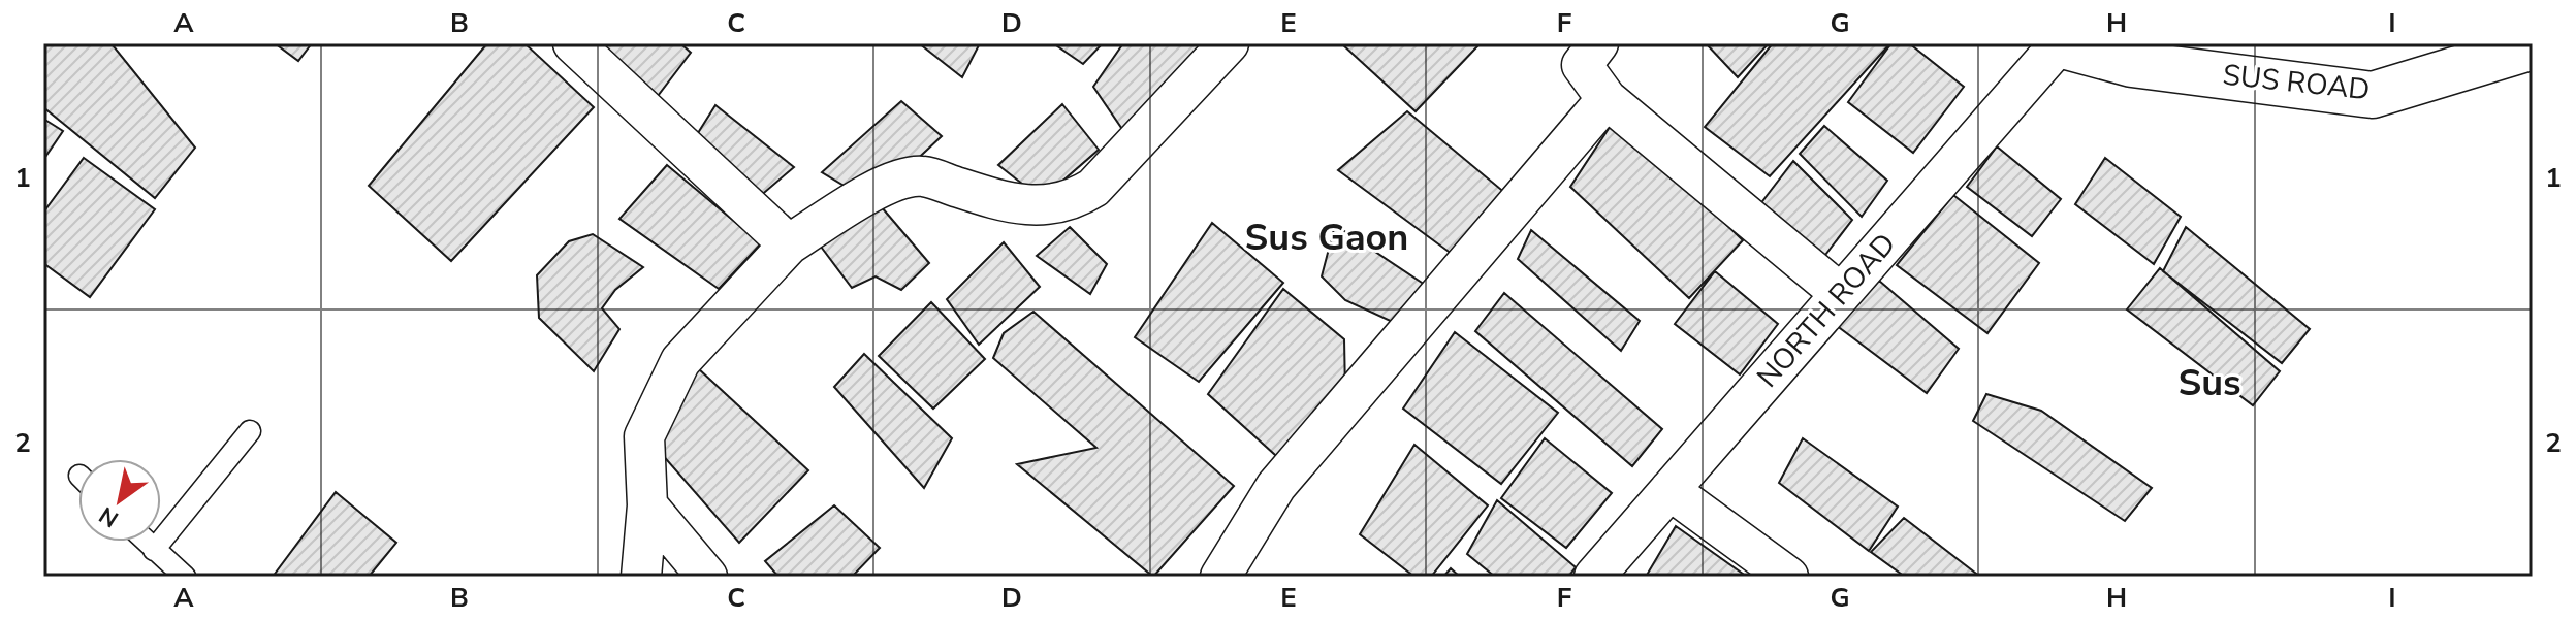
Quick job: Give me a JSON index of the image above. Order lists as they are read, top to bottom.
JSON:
{
  "streets": {
    "main road": ["SUS ROAD"],
    "street": ["NORTH ROAD"]
  },
  "crossings": [
    ["SUS ROAD", "NORTH ROAD"]
  ],
  "districts": ["Sus Gaon", "Sus"],
  "north": "bottom left",
  "grid": {
    "columns": [
      "A",
      "B",
      "C",
      "D",
      "E",
      "F",
      "G",
      "H",
      "I"
    ],
    "rows": ["1", "2"]
  }
}
